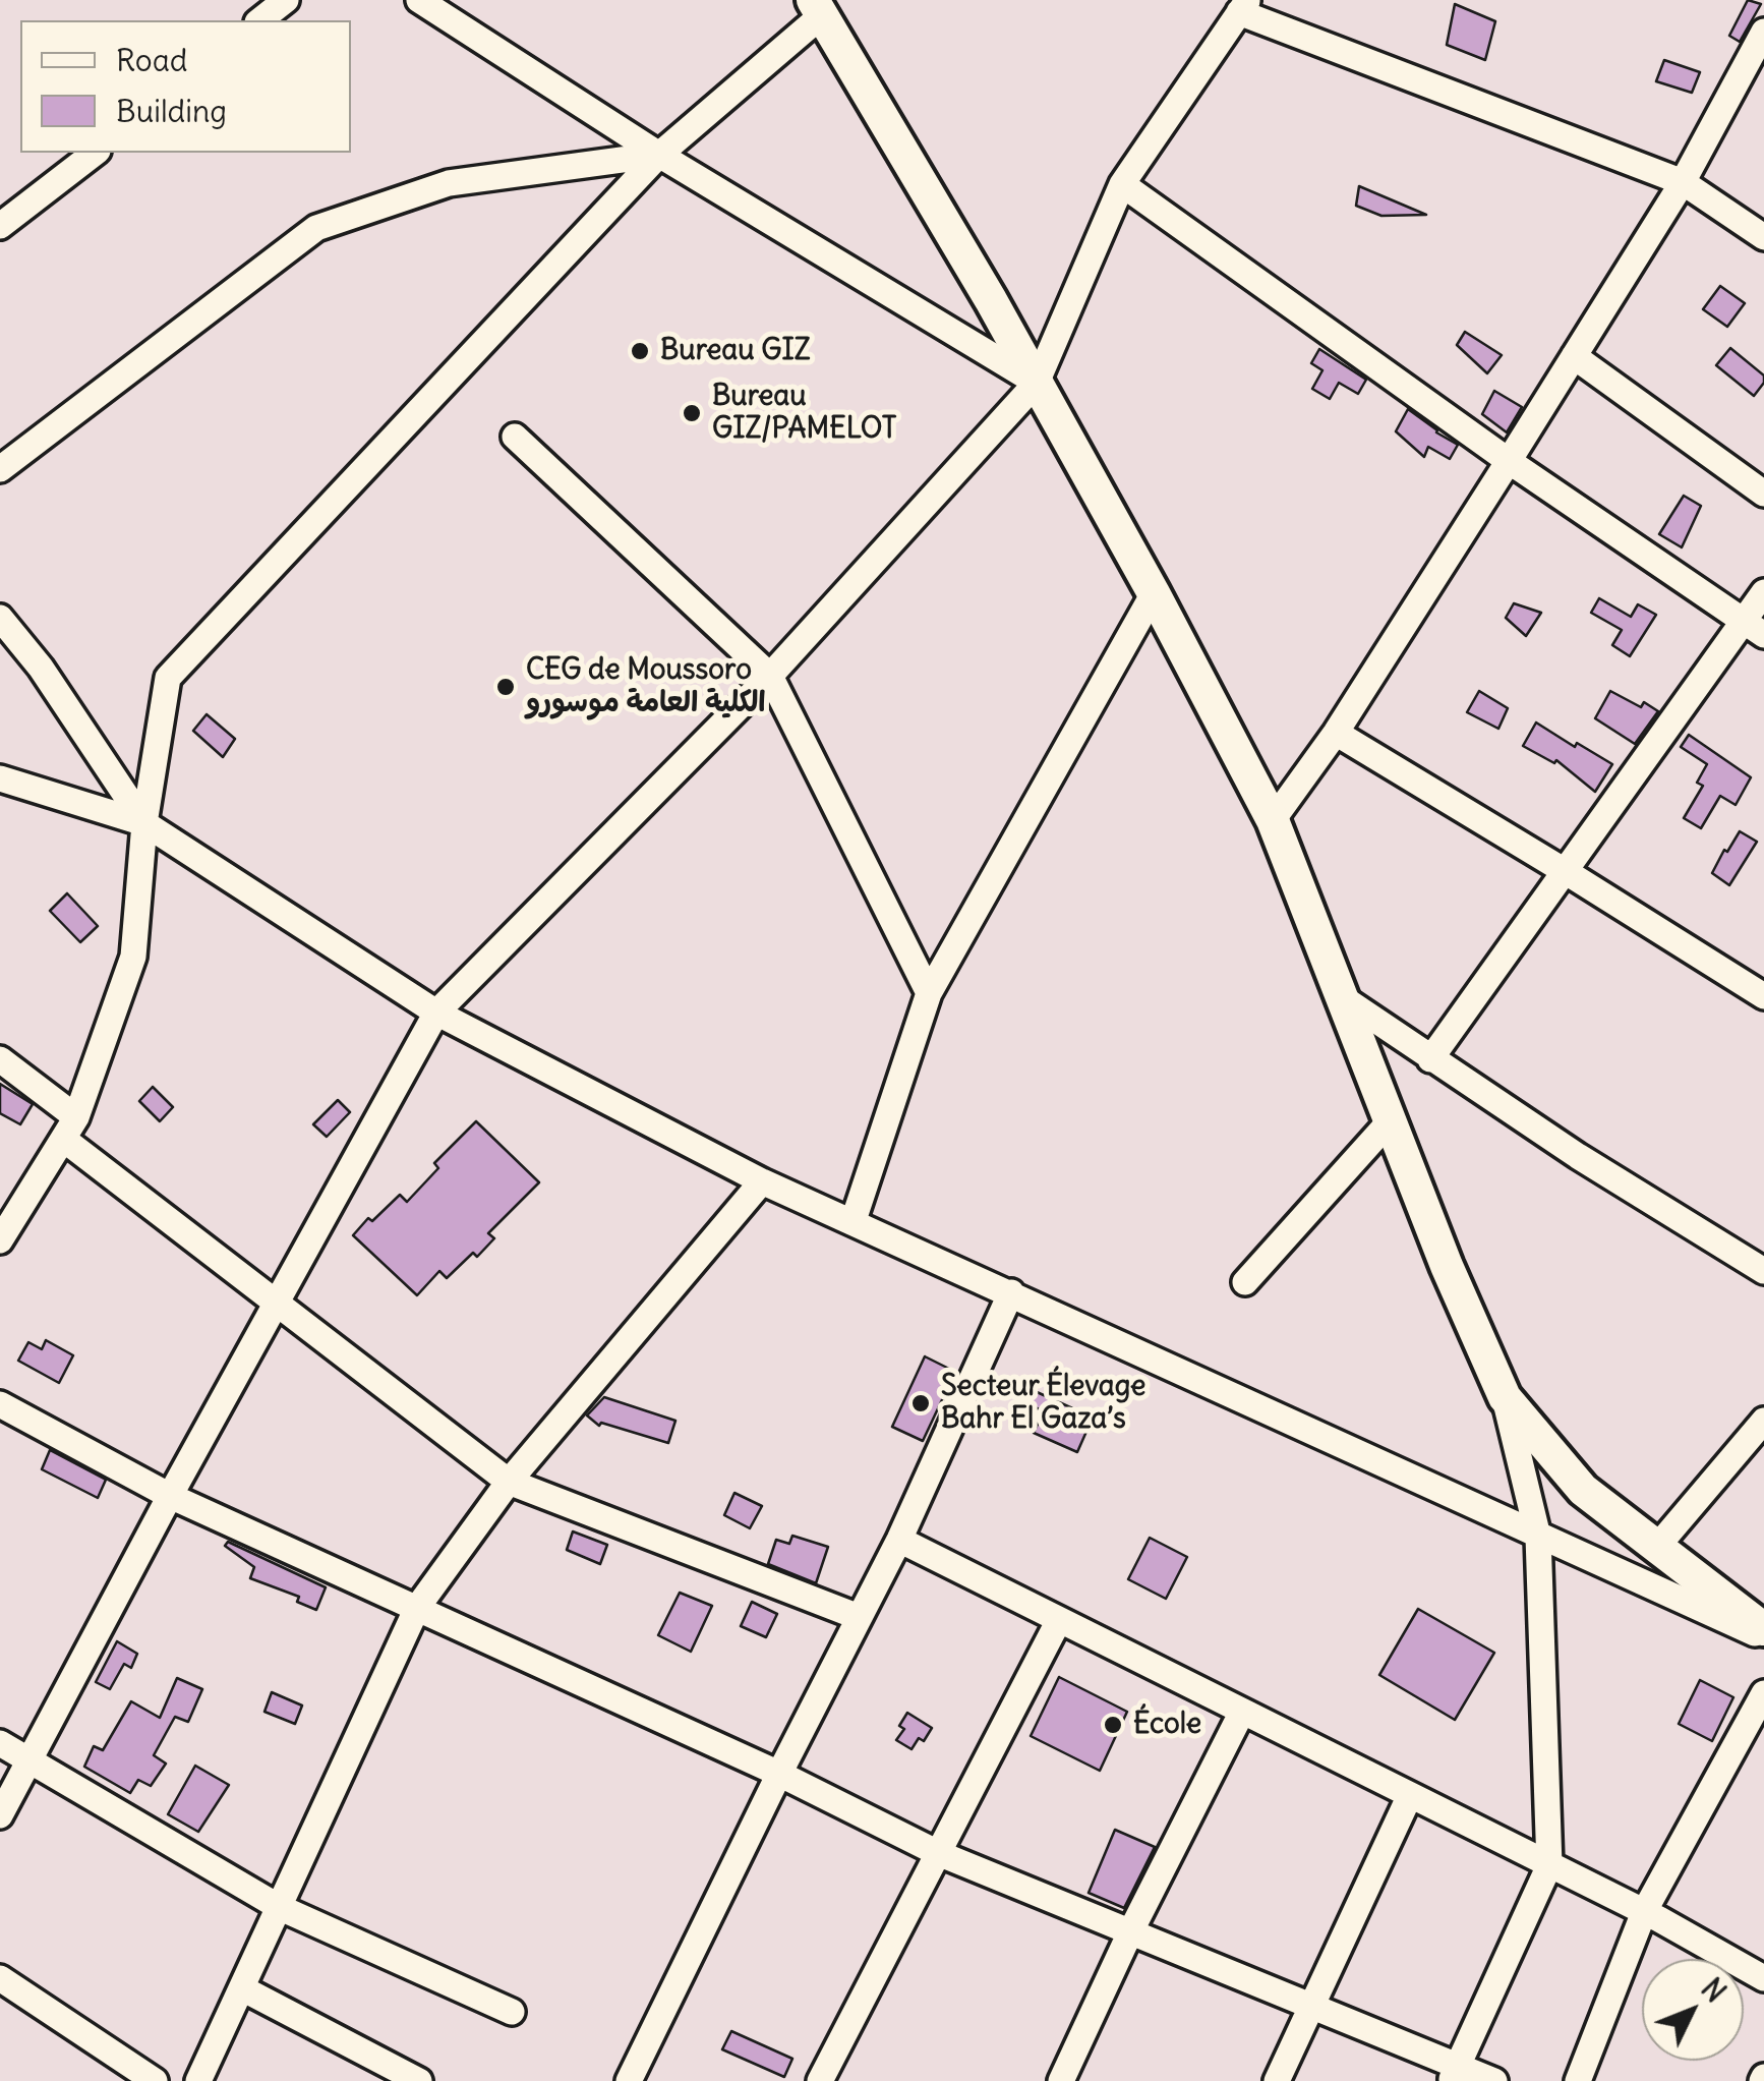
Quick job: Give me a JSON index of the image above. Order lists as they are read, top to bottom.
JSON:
{
  "places": [
    "Bureau GIZ",
    "Bureau GIZ/PAMELOT",
    "CEG de Moussoro الكلية العامة موسورو",
    "Secteur Élevage Bahr El Gaza’s",
    "École"
  ],
  "legend": ["Road", "Building"],
  "north": "top right"
}
